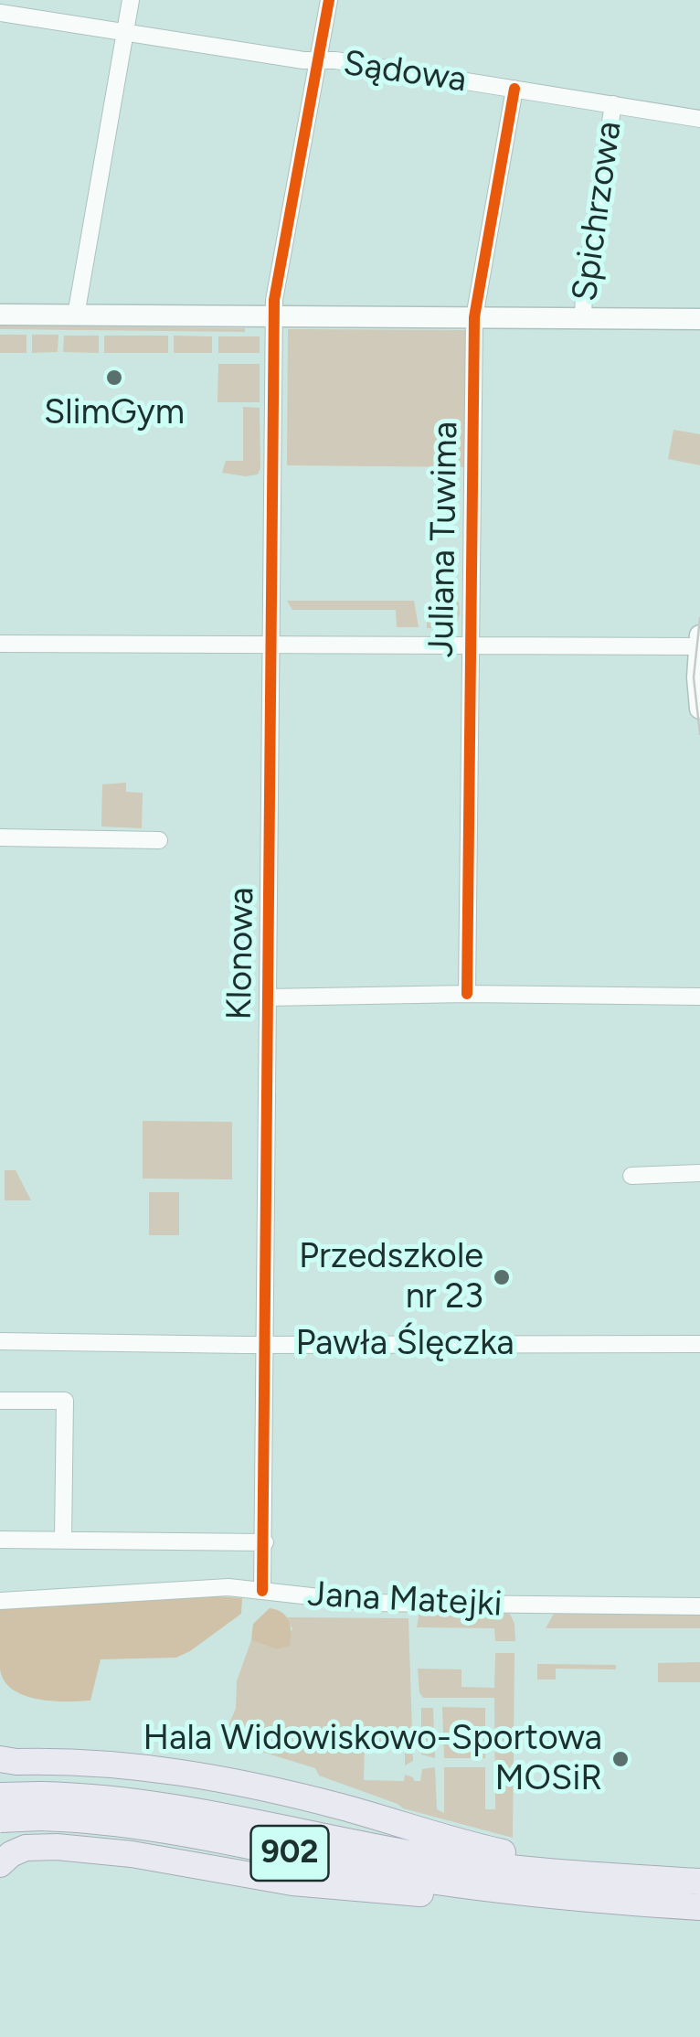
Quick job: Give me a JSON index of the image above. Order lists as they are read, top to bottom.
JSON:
{
  "streets": {
    "main road": ["902"],
    "street": [
      "Sądowa",
      "Spichrzowa",
      "Juliana Tuwima",
      "Klonowa",
      "Pawła Ślęczka",
      "Jana Matejki"
    ]
  },
  "crossings": [
    ["Sądowa", "Spichrzowa"],
    ["Sądowa", "Juliana Tuwima"],
    ["Sądowa", "Klonowa"],
    ["Klonowa", "Pawła Ślęczka"],
    ["Klonowa", "Jana Matejki"]
  ],
  "places": ["SlimGym", "Przedszkole nr 23", "Hala Widowiskowo-Sportowa MOSiR"]
}
